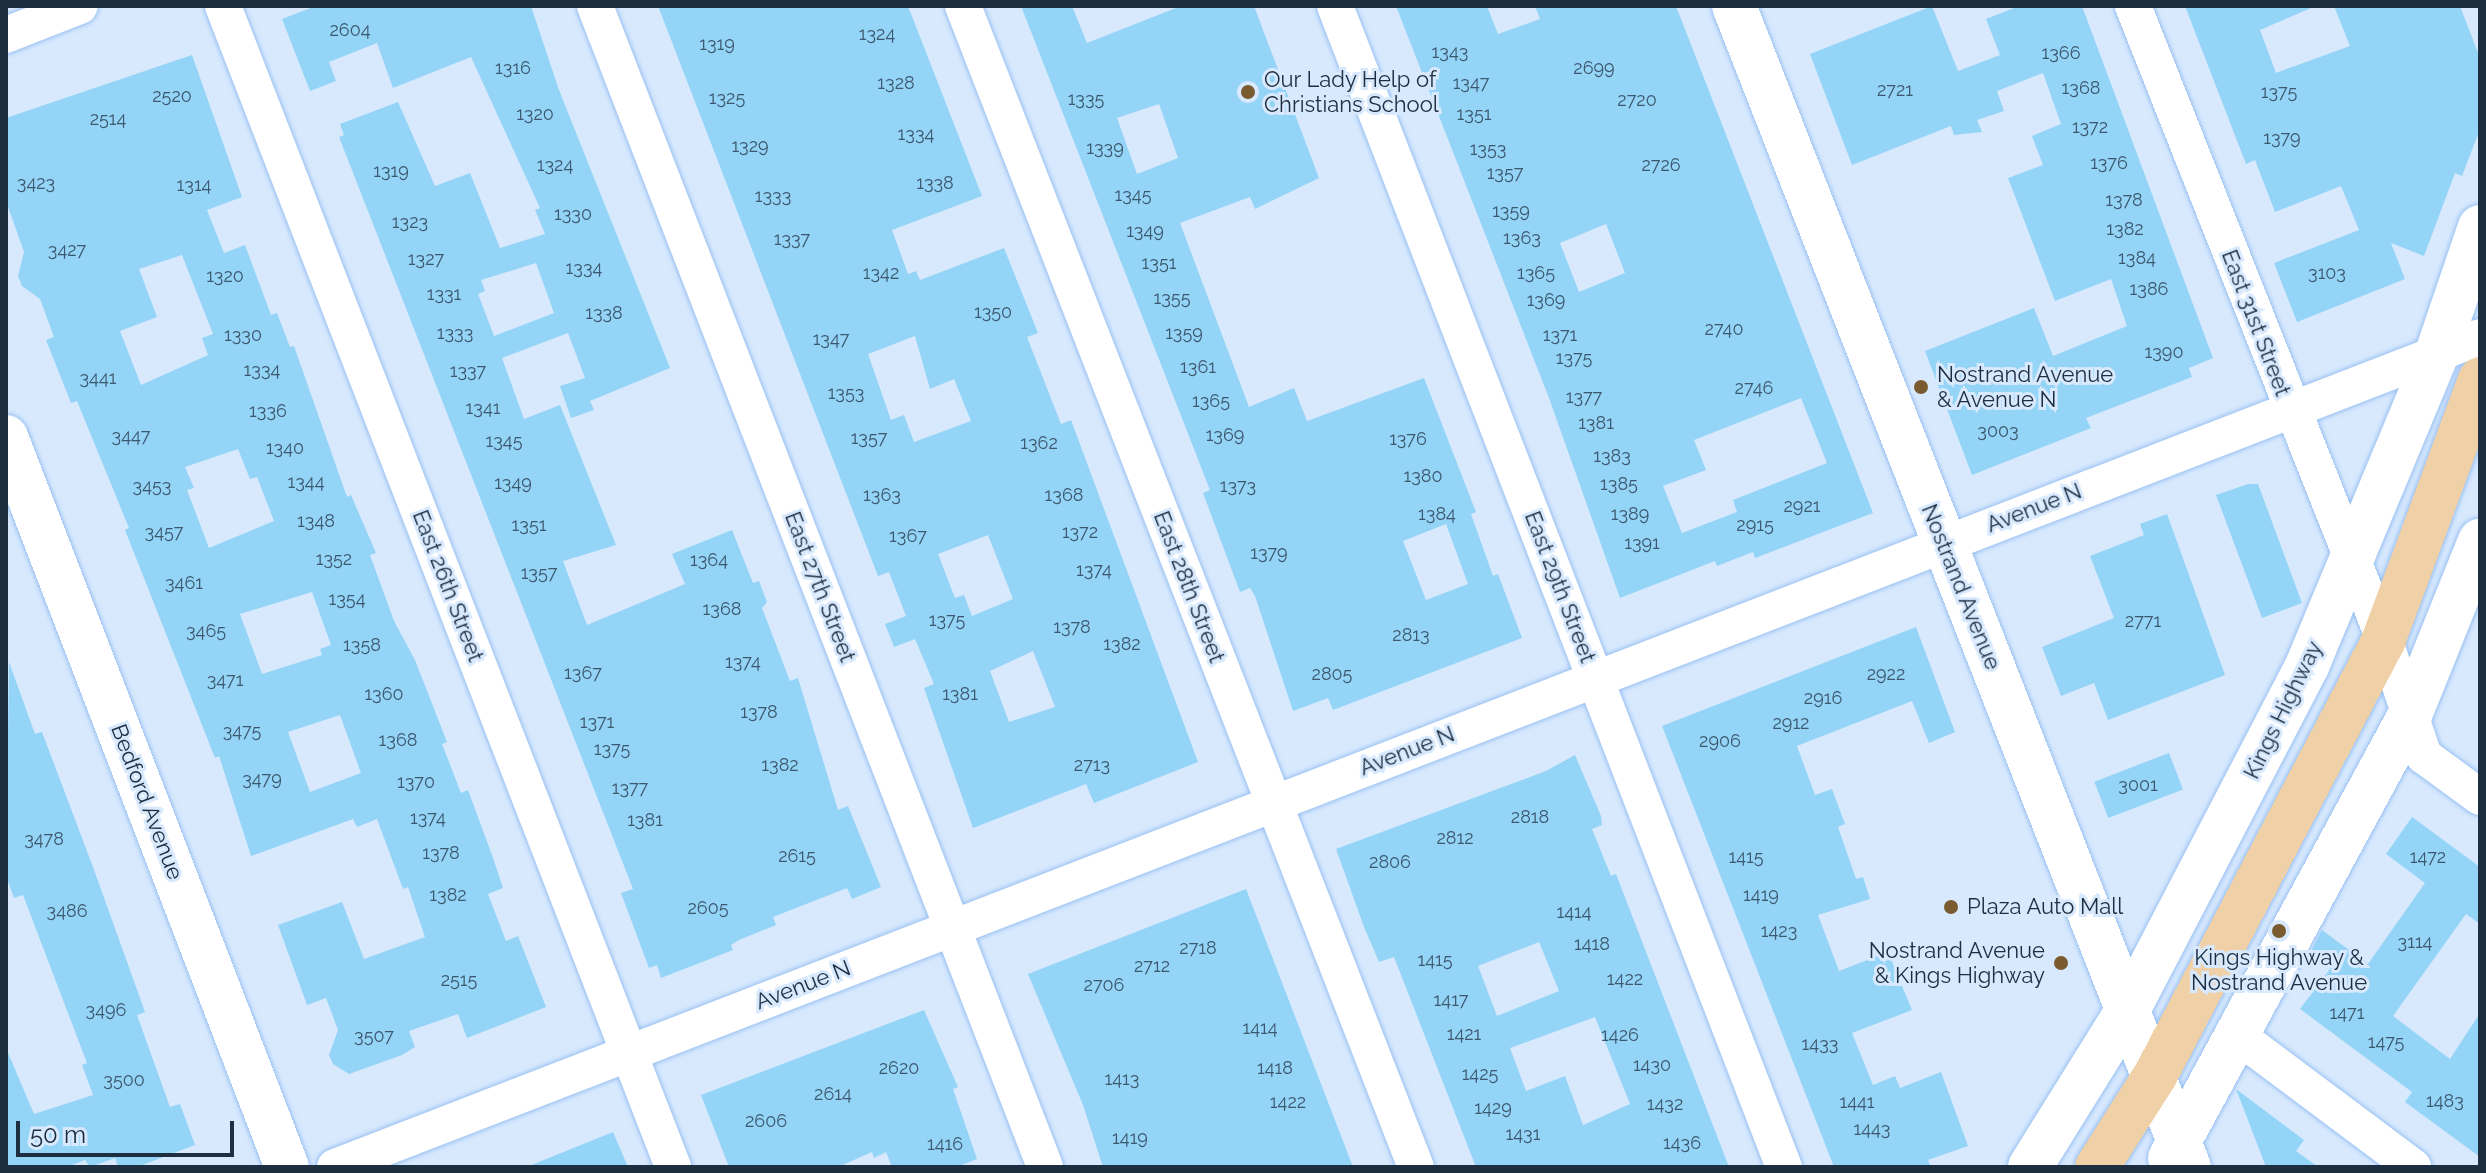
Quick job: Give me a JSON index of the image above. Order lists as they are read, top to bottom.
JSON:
{
  "streets": {
    "main road": ["Nostrand Avenue", "Kings Highway", "Bedford Avenue"],
    "street": [
      "East 31st Street",
      "Avenue N",
      "East 26th Street",
      "East 27th Street",
      "East 28th Street",
      "East 29th Street"
    ]
  },
  "crossings": [
    ["East 31st Street", "Avenue N"],
    ["East 31st Street", "Kings Highway"],
    ["Avenue N", "East 26th Street"],
    ["Avenue N", "East 27th Street"],
    ["Avenue N", "East 28th Street"],
    ["Avenue N", "East 29th Street"],
    ["Avenue N", "Nostrand Avenue"],
    ["Avenue N", "Kings Highway"],
    ["Nostrand Avenue", "Kings Highway"]
  ],
  "places": [
    "Our Lady Help of Christians School",
    "Nostrand Avenue & Avenue N",
    "Plaza Auto Mall",
    "Kings Highway & Nostrand Avenue",
    "Nostrand Avenue & Kings Highway"
  ],
  "house_numbers": [
    "2604",
    "1324",
    "1319",
    "1343",
    "1366",
    "1316",
    "2699",
    "1328",
    "1347",
    "1368",
    "2721",
    "1375",
    "2520",
    "1325",
    "1335",
    "2720",
    "1320",
    "1351",
    "2514",
    "1372",
    "1334",
    "1379",
    "1329",
    "1339",
    "1353",
    "1376",
    "1324",
    "2726",
    "1319",
    "1357",
    "3423",
    "1338",
    "1314",
    "1345",
    "1333",
    "1378",
    "1359",
    "1330",
    "1323",
    "1382",
    "1349",
    "1363",
    "1337",
    "3427",
    "1384",
    "1327",
    "1351",
    "1334",
    "1342",
    "1365",
    "3103",
    "1320",
    "1386",
    "1331",
    "1355",
    "1369",
    "1350",
    "1338",
    "2740",
    "1333",
    "1359",
    "1330",
    "1371",
    "1347",
    "1390",
    "1375",
    "1361",
    "1334",
    "1337",
    "3441",
    "2746",
    "1353",
    "1377",
    "1365",
    "1341",
    "1336",
    "1381",
    "3003",
    "1369",
    "3447",
    "1357",
    "1376",
    "1345",
    "1362",
    "1340",
    "1383",
    "1380",
    "1344",
    "1349",
    "1385",
    "3453",
    "1373",
    "1363",
    "1368",
    "2921",
    "1384",
    "1389",
    "1348",
    "1351",
    "2915",
    "3457",
    "1372",
    "1367",
    "1391",
    "1379",
    "1352",
    "1364",
    "1374",
    "1357",
    "3461",
    "1354",
    "1368",
    "1375",
    "2771",
    "1378",
    "3465",
    "2813",
    "1382",
    "1358",
    "1374",
    "1367",
    "2805",
    "2922",
    "3471",
    "1360",
    "1381",
    "2916",
    "1378",
    "1371",
    "2912",
    "3475",
    "1368",
    "2906",
    "1375",
    "1382",
    "2713",
    "3479",
    "1370",
    "3001",
    "1377",
    "2818",
    "1374",
    "1381",
    "2812",
    "3478",
    "1378",
    "2615",
    "1415",
    "1472",
    "2806",
    "1382",
    "1419",
    "2605",
    "3486",
    "1414",
    "1423",
    "3114",
    "1418",
    "2718",
    "1415",
    "2712",
    "1422",
    "2515",
    "2706",
    "1417",
    "3496",
    "1471",
    "1414",
    "1421",
    "1426",
    "3507",
    "1475",
    "1433",
    "1430",
    "2620",
    "1418",
    "1425",
    "1413",
    "3500",
    "2614",
    "1483",
    "1422",
    "1441",
    "1432",
    "1429",
    "2606",
    "1443",
    "1431",
    "1419",
    "1436",
    "1416"
  ],
  "scale_bar": "50 m"
}
